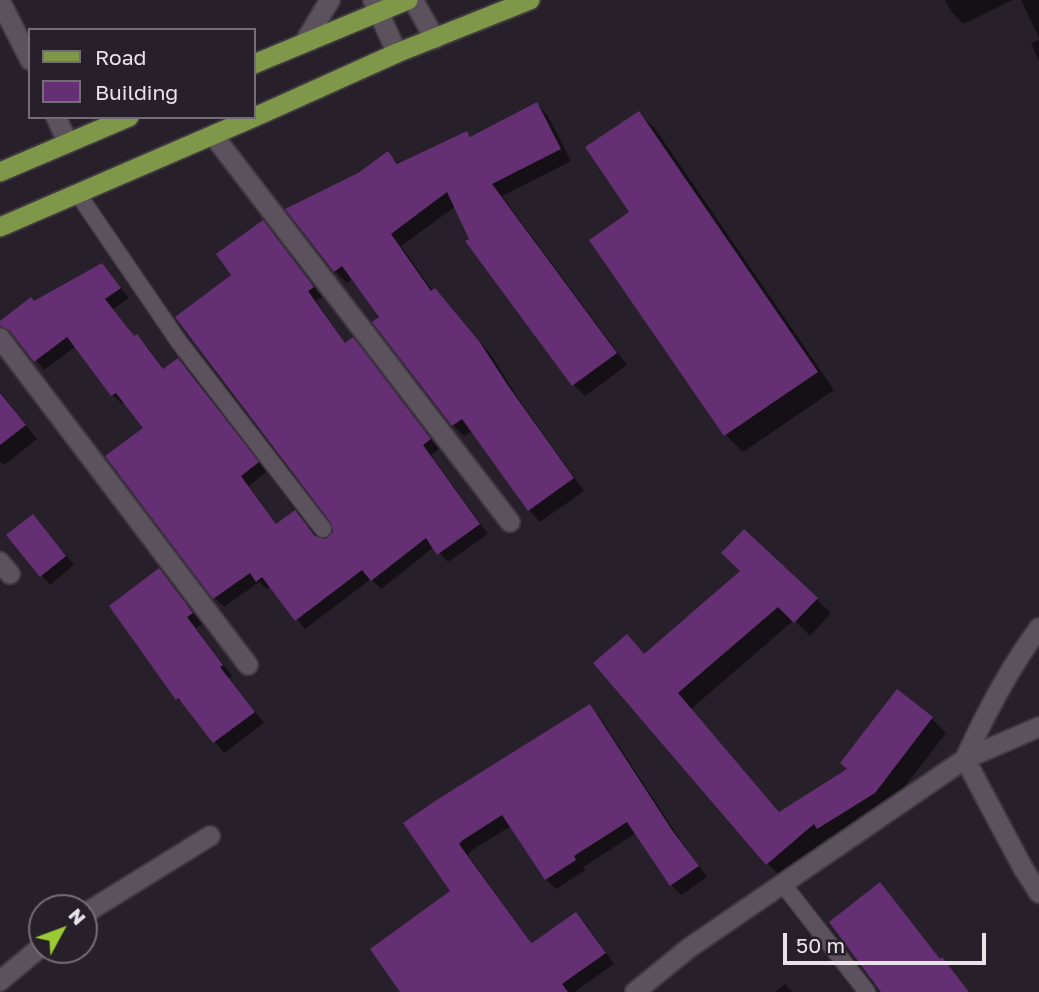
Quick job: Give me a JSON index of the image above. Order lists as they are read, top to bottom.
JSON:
{
  "legend": ["Road", "Building"],
  "scale_bar": "50 m",
  "north": "top right"
}
